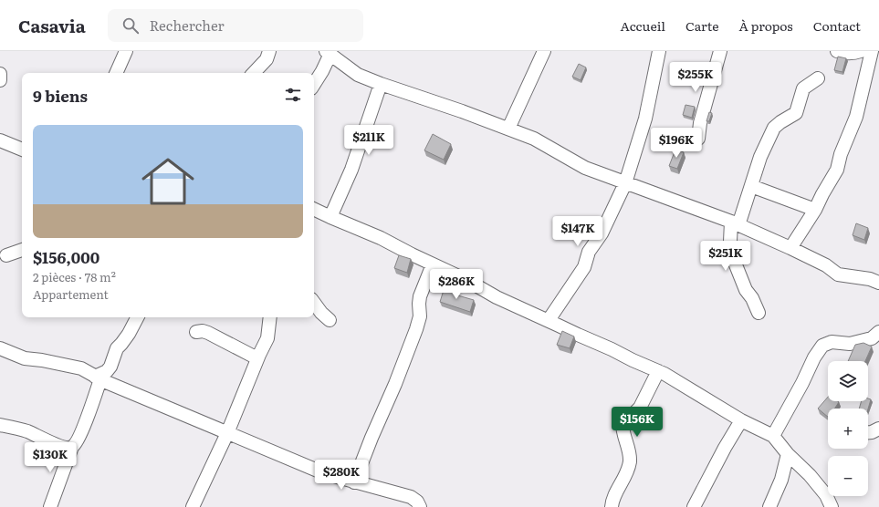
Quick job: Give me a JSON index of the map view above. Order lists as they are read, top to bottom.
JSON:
{
  "page": {
    "header": "Casavia",
    "search": "Rechercher",
    "nav": [
      "Accueil",
      "Carte",
      "À propos",
      "Contact"
    ],
    "price": [
      "$255K",
      "$211K",
      "$196K",
      "$147K",
      "$251K",
      "$286K",
      "$156K",
      "$130K",
      "$280K"
    ],
    "heading": "9 biens",
    "list": [
      {
        "name": "$156,000",
        "note": "2 pièces · 78 m² · Appartement"
      }
    ],
    "map_buttons": ["+", "−"]
  }
}
